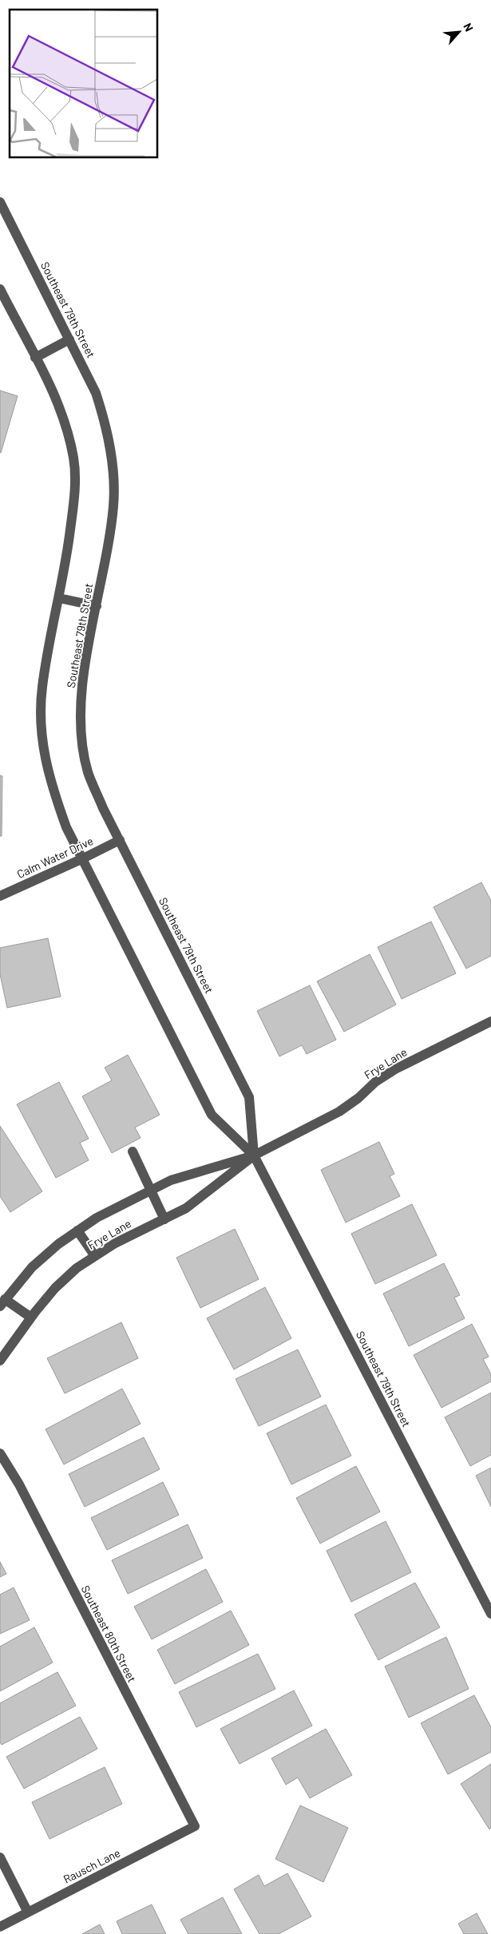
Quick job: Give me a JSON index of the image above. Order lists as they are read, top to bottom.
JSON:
{
  "streets": {
    "street": [
      "Southeast 79th Street",
      "Calm Water Drive",
      "Frye Lane",
      "Southeast 80th Street",
      "Rausch Lane"
    ]
  },
  "crossings": [
    ["Southeast 79th Street", "Calm Water Drive"],
    ["Southeast 79th Street", "Frye Lane"],
    ["Southeast 80th Street", "Rausch Lane"]
  ],
  "north": "top right"
}
